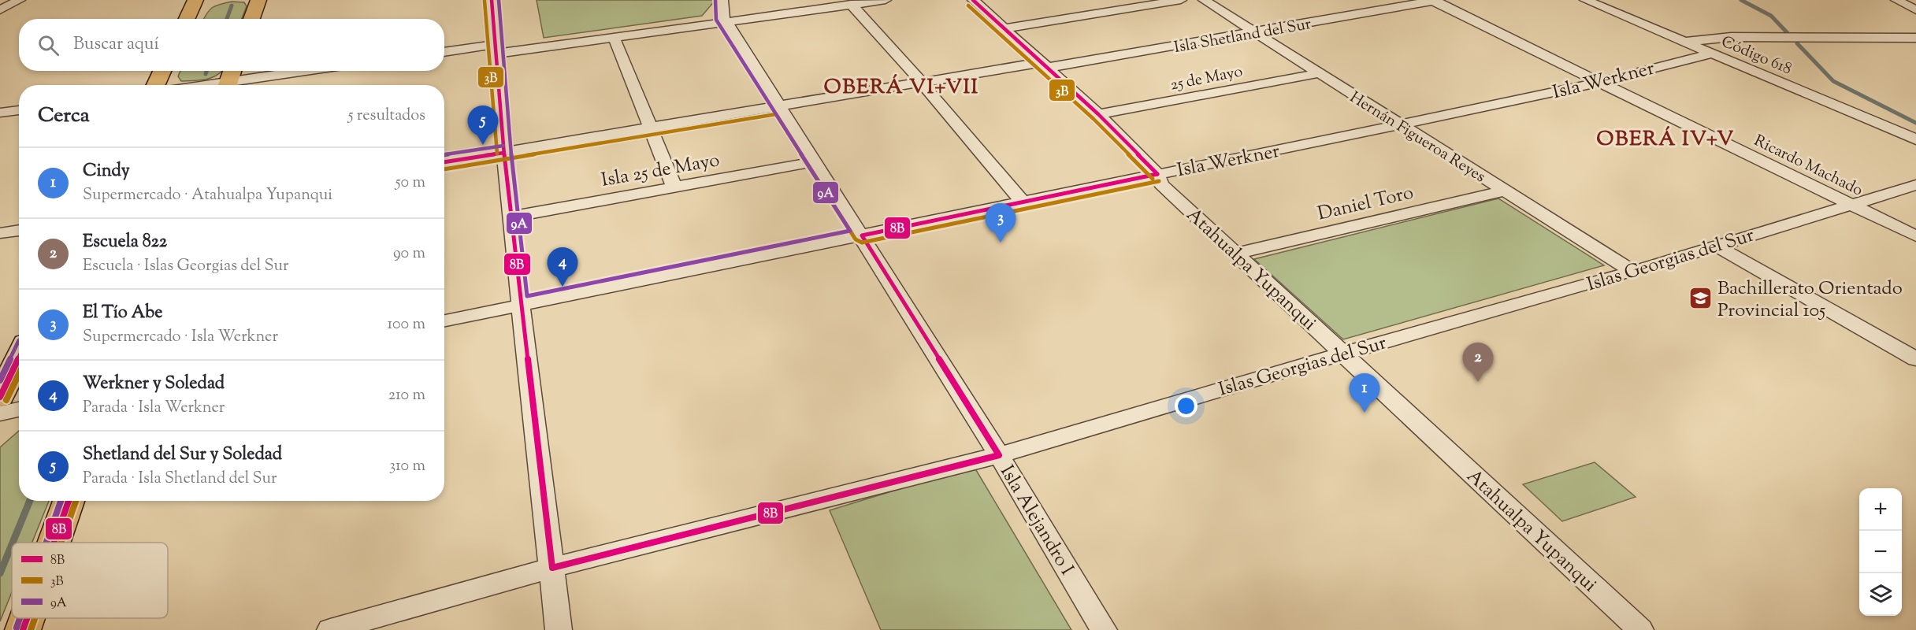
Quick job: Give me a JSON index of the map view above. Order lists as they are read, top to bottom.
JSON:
{
  "streets": {
    "street": [
      "Isla Shetland del Sur",
      "Código 618",
      "25 de Mayo",
      "Isla Werkner",
      "Hernán Figueroa Reyes",
      "Ricardo Machado",
      "Isla 25 de Mayo",
      "Daniel Toro",
      "Islas Georgias del Sur",
      "Atahualpa Yupanqui",
      "Isla Alejandro I"
    ]
  },
  "crossings": [
    ["Isla Shetland del Sur", "Hernán Figueroa Reyes"],
    ["Isla Shetland del Sur", "Ricardo Machado"],
    ["Isla Shetland del Sur", "Atahualpa Yupanqui"],
    ["Isla Shetland del Sur", "Isla Alejandro I"],
    ["Código 618", "Isla Werkner"],
    ["25 de Mayo", "Hernán Figueroa Reyes"],
    ["25 de Mayo", "Atahualpa Yupanqui"],
    ["Isla Werkner", "Hernán Figueroa Reyes"],
    ["Isla Werkner", "Ricardo Machado"],
    ["Isla Werkner", "Atahualpa Yupanqui"],
    ["Isla Werkner", "Isla Alejandro I"],
    ["Hernán Figueroa Reyes", "Daniel Toro"],
    ["Hernán Figueroa Reyes", "Islas Georgias del Sur"],
    ["Ricardo Machado", "Islas Georgias del Sur"],
    ["Isla 25 de Mayo", "Isla Alejandro I"],
    ["Daniel Toro", "Atahualpa Yupanqui"],
    ["Islas Georgias del Sur", "Atahualpa Yupanqui"],
    ["Islas Georgias del Sur", "Isla Alejandro I"]
  ],
  "districts": ["OBERÁ VI+VII", "OBERÁ IV+V"],
  "places": {
    "school or university": ["Bachillerato Orientado Provincial 105"]
  },
  "lines": ["transit line 8B", "transit line 9A", "transit line 3B"],
  "legend": ["8B", "3B", "9A"],
  "page": {
    "search": "Buscar aquí",
    "heading": ["Cerca", "5 resultados"],
    "pins": [
      "5",
      "3",
      "4",
      "2",
      "1"
    ],
    "list": [
      {
        "mark": "1",
        "name": "Cindy",
        "note": "Supermercado · Atahualpa Yupanqui",
        "value": "50 m"
      },
      {
        "mark": "2",
        "name": "Escuela 822",
        "note": "Escuela · Islas Georgias del Sur",
        "value": "90 m"
      },
      {
        "mark": "3",
        "name": "El Tío Abe",
        "note": "Supermercado · Isla Werkner",
        "value": "100 m"
      },
      {
        "mark": "4",
        "name": "Werkner y Soledad",
        "note": "Parada · Isla Werkner",
        "value": "210 m"
      },
      {
        "mark": "5",
        "name": "Shetland del Sur y Soledad",
        "note": "Parada · Isla Shetland del Sur",
        "value": "310 m"
      }
    ],
    "map_buttons": ["+", "−"]
  }
}
